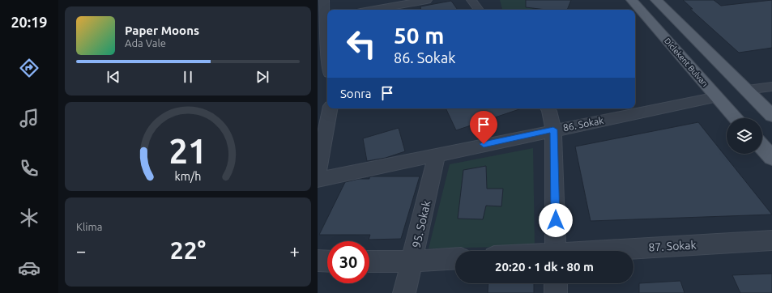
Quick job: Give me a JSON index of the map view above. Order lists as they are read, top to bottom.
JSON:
{
  "streets": {
    "main road": ["Diclekent Bulvarı"],
    "street": ["86. Sokak", "95. Sokak", "87. Sokak"]
  },
  "crossings": [
    ["Diclekent Bulvarı", "86. Sokak"],
    ["86. Sokak", "95. Sokak"]
  ],
  "page": {
    "tabs": "20:19",
    "turn": ["50 m", "86. Sokak"],
    "song": ["Paper Moons", "Ada Vale"],
    "then": "Sonra",
    "tile": "Klima",
    "heat": ["−", "22°", "+"],
    "limit": "30",
    "trip": "20:20 · 1 dk · 80 m",
    "gauge": ["21", "km/h"]
  }
}
